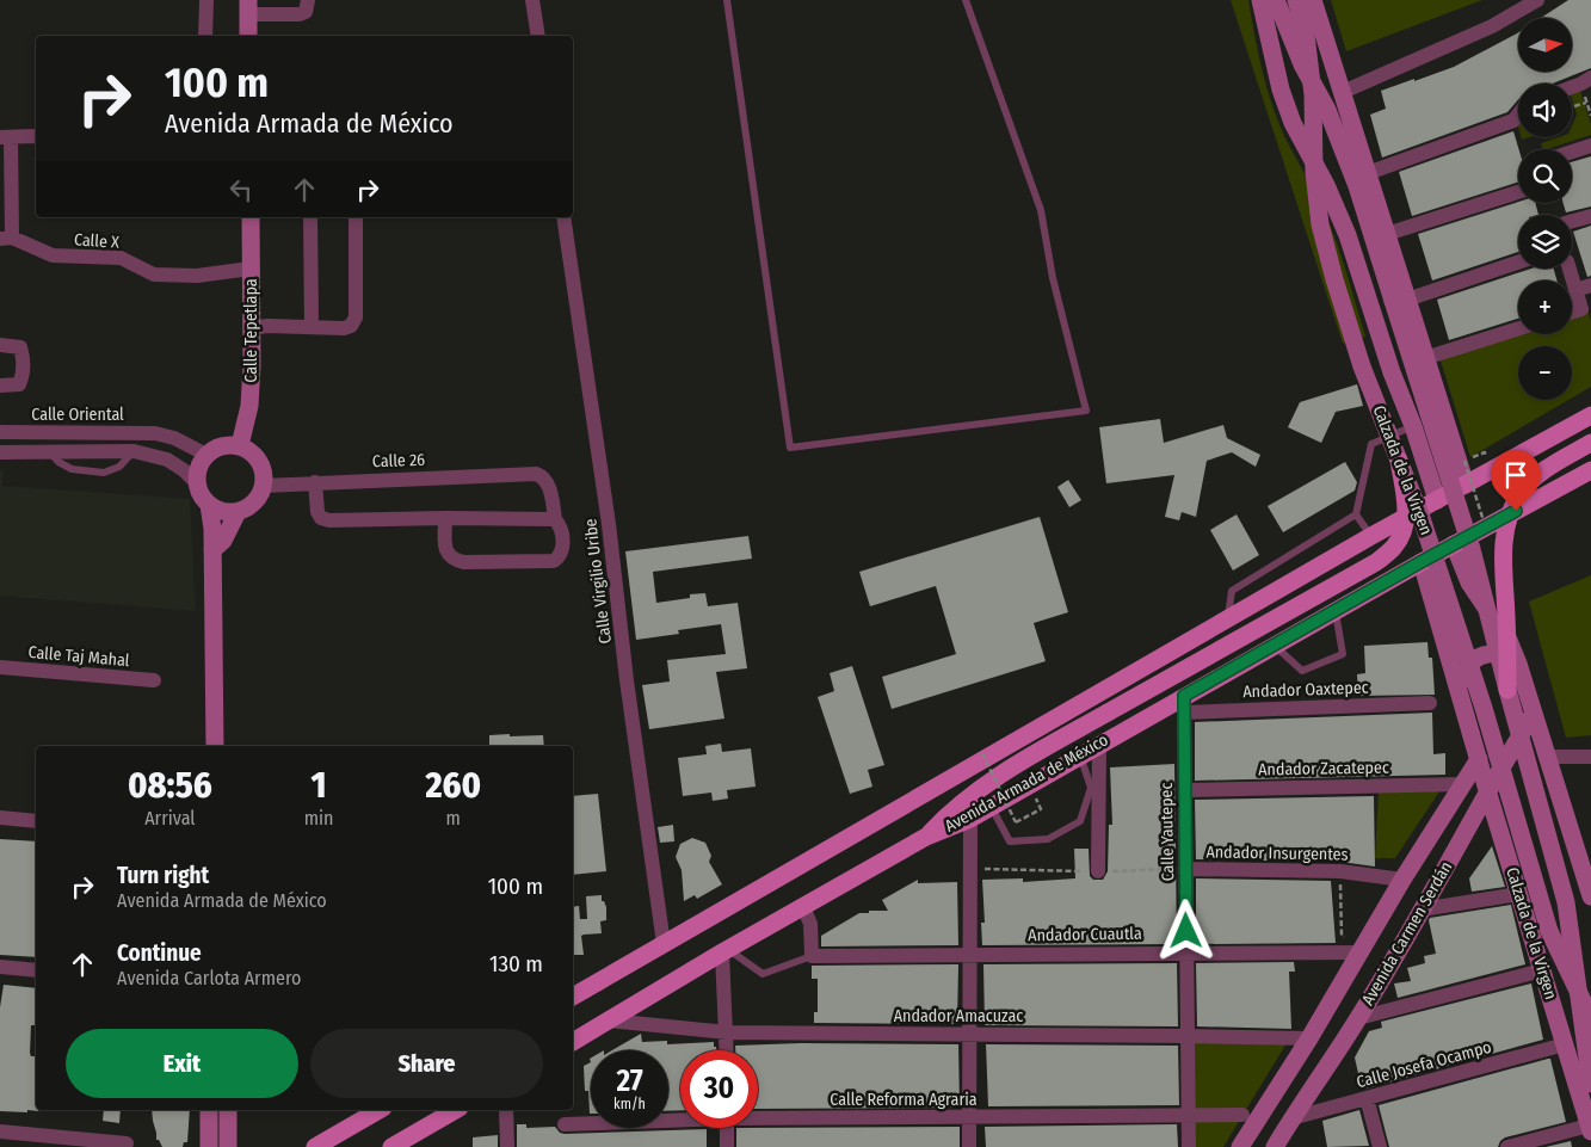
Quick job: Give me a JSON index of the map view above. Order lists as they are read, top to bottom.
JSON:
{
  "streets": {
    "main road": ["Avenida Armada de México"],
    "street": [
      "Calle X",
      "Calle Tepetlapa",
      "Calle Oriental",
      "Calle 26",
      "Calzada de la Virgen",
      "Calle Virgilio Uribe",
      "Calle Taj Mahal",
      "Andador Oaxtepec",
      "Andador Zacatepec",
      "Calle Yautepec",
      "Andador Insurgentes",
      "Avenida Carmen Serdán",
      "Andador Cuautla",
      "Andador Amacuzac",
      "Calle Josefa Ocampo",
      "Calle Reforma Agraria"
    ]
  },
  "crossings": [
    ["Calle X", "Calle Tepetlapa"],
    ["Calle Tepetlapa", "Calle Oriental"],
    ["Calle Tepetlapa", "Calle 26"],
    ["Calle Oriental", "Calle 26"],
    ["Calzada de la Virgen", "Avenida Armada de México"],
    ["Calzada de la Virgen", "Avenida Carmen Serdán"],
    ["Calzada de la Virgen", "Calle Josefa Ocampo"],
    ["Andador Oaxtepec", "Avenida Armada de México"],
    ["Andador Oaxtepec", "Calle Yautepec"],
    ["Andador Zacatepec", "Calle Yautepec"],
    ["Andador Zacatepec", "Avenida Carmen Serdán"],
    ["Avenida Armada de México", "Calle Yautepec"],
    ["Avenida Armada de México", "Andador Cuautla"],
    ["Avenida Armada de México", "Andador Amacuzac"],
    ["Calle Yautepec", "Andador Insurgentes"],
    ["Calle Yautepec", "Andador Cuautla"],
    ["Calle Yautepec", "Andador Amacuzac"],
    ["Calle Yautepec", "Calle Reforma Agraria"],
    ["Andador Insurgentes", "Avenida Carmen Serdán"],
    ["Avenida Carmen Serdán", "Andador Cuautla"],
    ["Avenida Carmen Serdán", "Andador Amacuzac"],
    ["Avenida Carmen Serdán", "Calle Josefa Ocampo"]
  ],
  "north": "right",
  "page": {
    "map_buttons": ["+", "−"],
    "turn": ["100 m", "Avenida Armada de México"],
    "eta": [
      "08:56",
      "Arrival",
      "1",
      "min",
      "260",
      "m"
    ],
    "list": [
      {
        "name": "Turn right",
        "note": "Avenida Armada de México",
        "value": "100 m"
      },
      {
        "name": "Continue",
        "note": "Avenida Carlota Armero",
        "value": "130 m"
      }
    ],
    "buttons": ["Exit", "Share"],
    "speed": "27 km/h",
    "limit": "30"
  }
}
